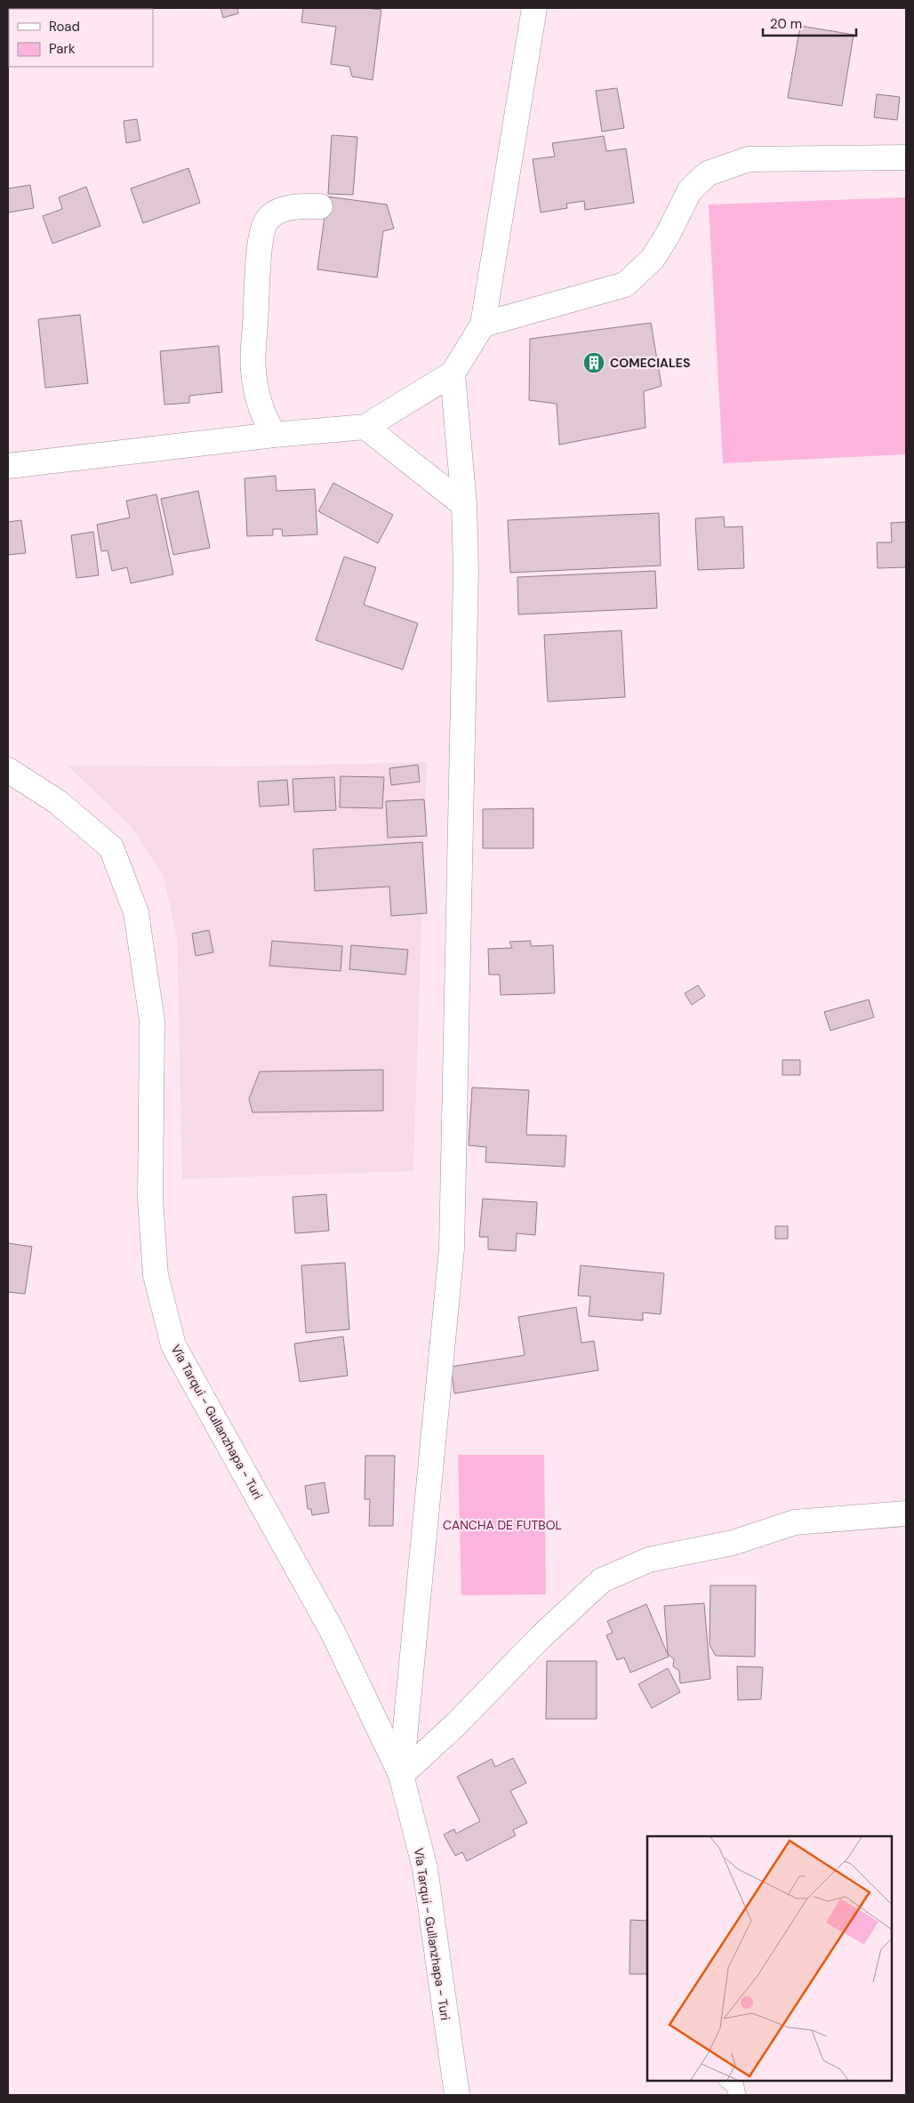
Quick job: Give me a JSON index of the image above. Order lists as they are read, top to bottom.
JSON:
{
  "streets": {
    "street": ["Vía Tarqui - Gullanzhapa - Turi"]
  },
  "parks": ["CANCHA DE FUTBOL"],
  "places": {
    "building": ["COMECIALES"]
  },
  "legend": ["Road", "Park"],
  "scale_bar": "20 m"
}
